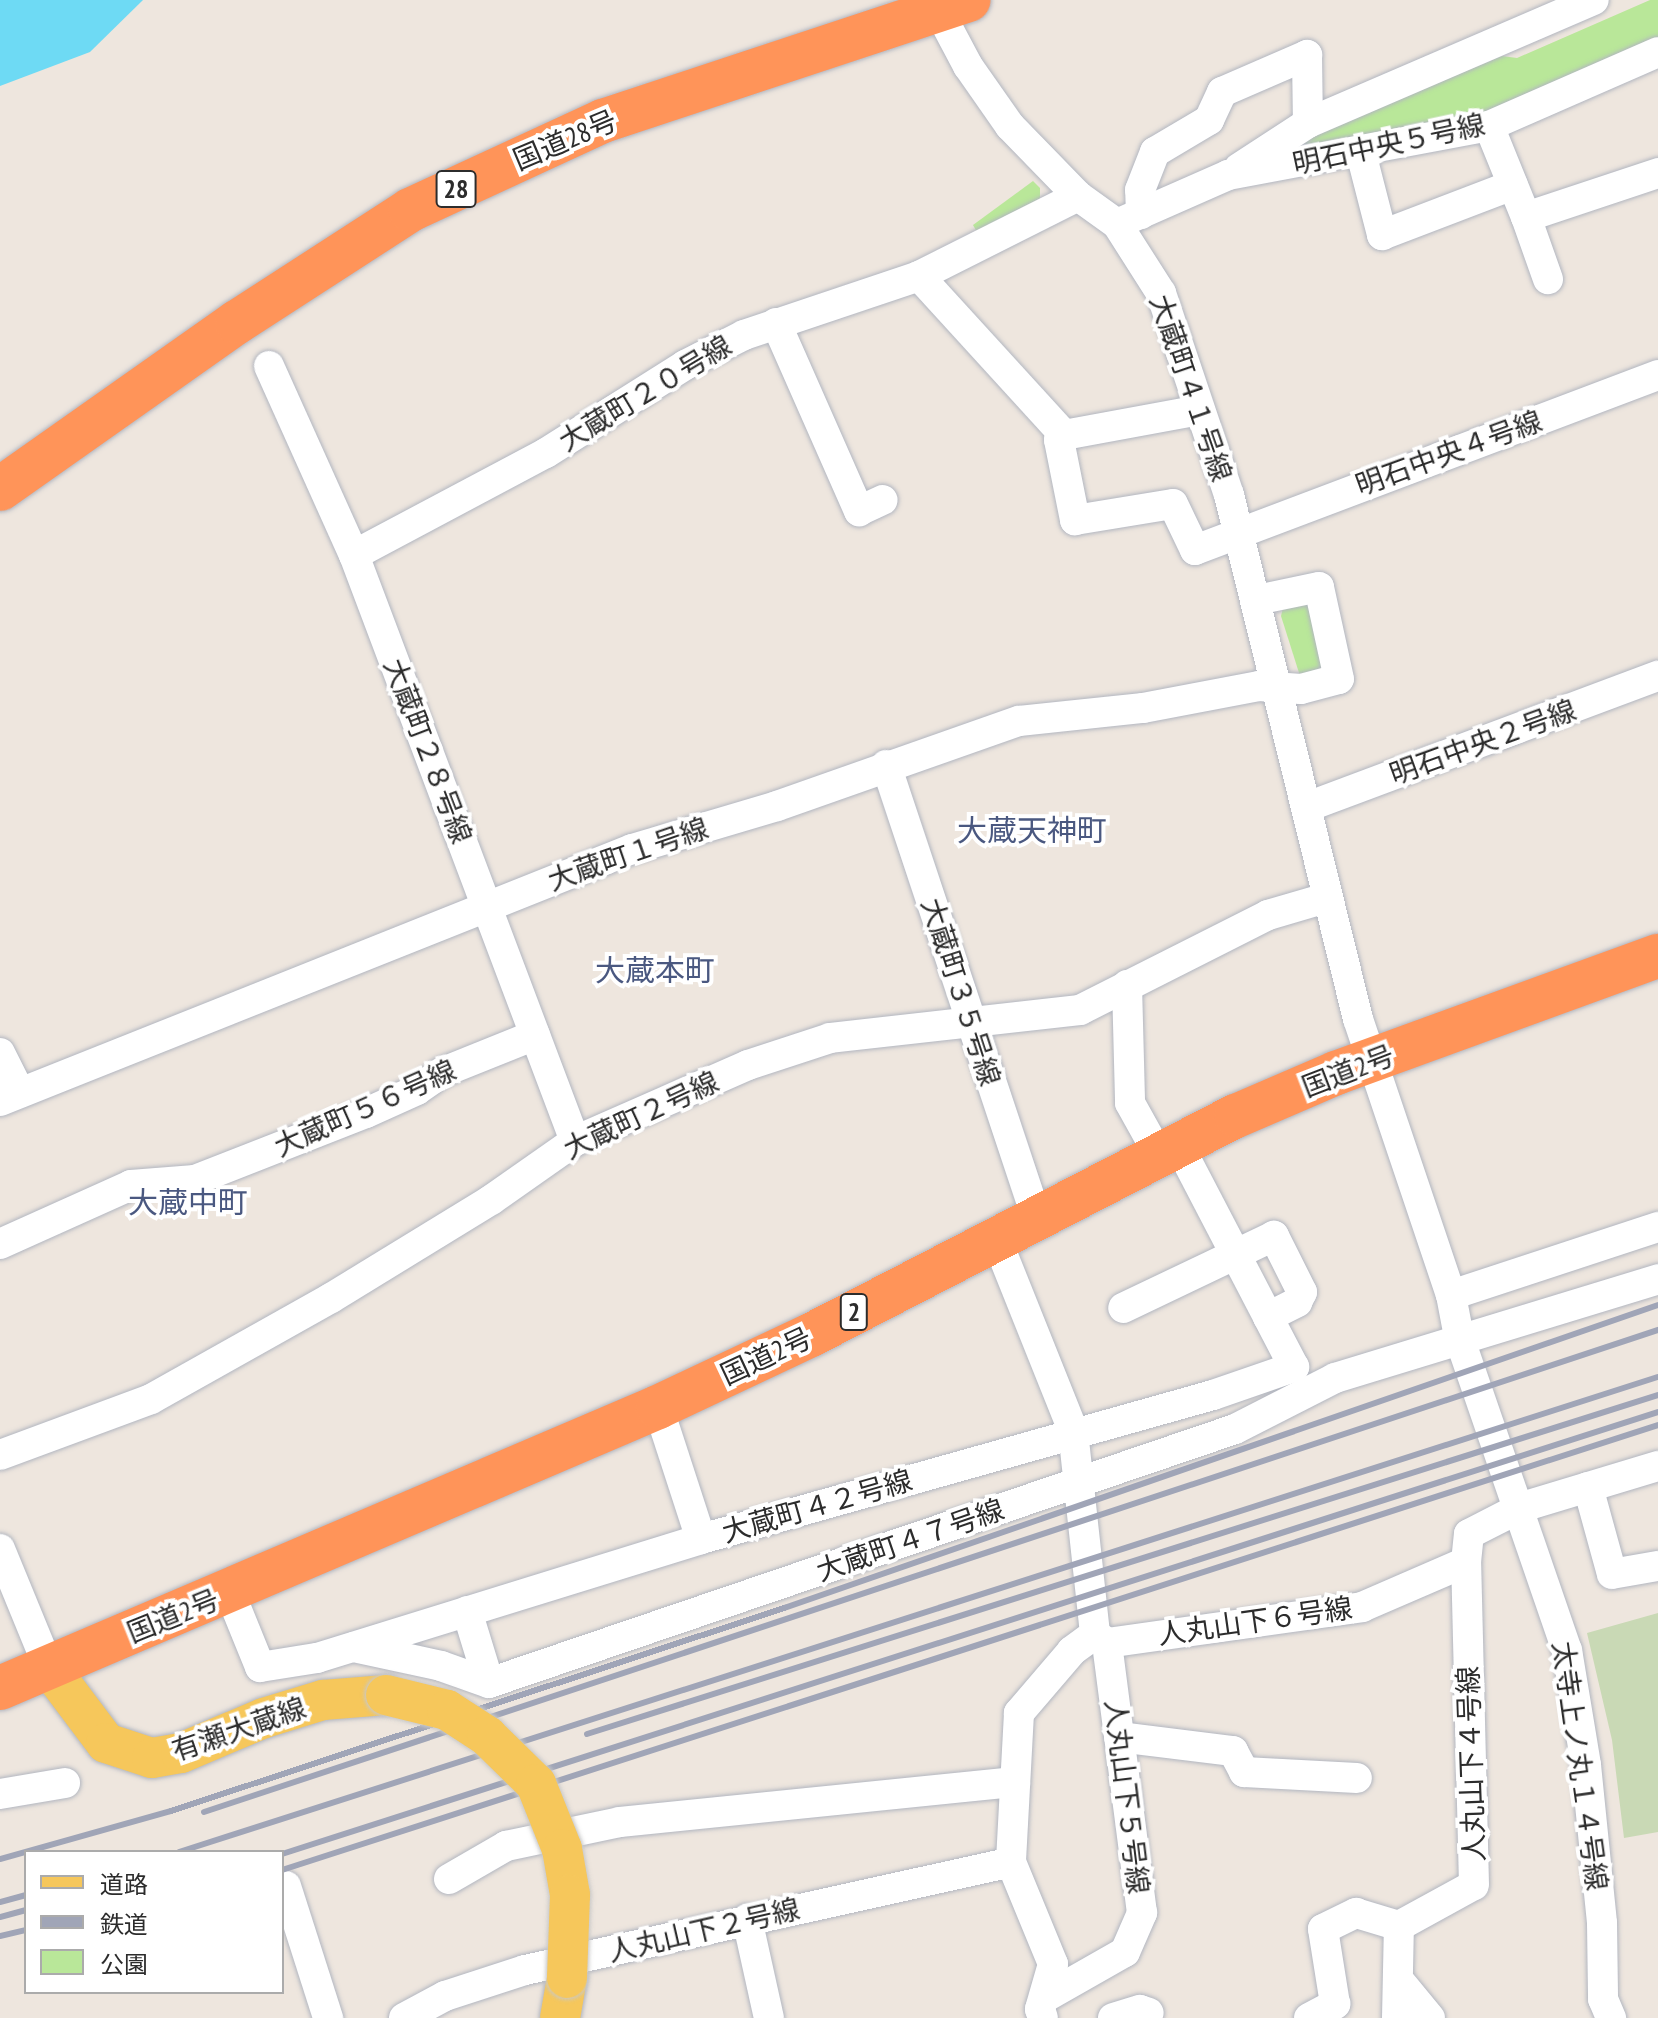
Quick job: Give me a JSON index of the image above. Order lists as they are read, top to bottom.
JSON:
{
  "streets": {
    "highway": [
      "国道28号",
      "28",
      "国道2号",
      "2"
    ],
    "main road": ["有瀬大蔵線"],
    "street": [
      "明石中央５号線",
      "大蔵町４１号線",
      "大蔵町２０号線",
      "明石中央４号線",
      "明石中央２号線",
      "大蔵町２８号線",
      "大蔵町１号線",
      "大蔵町３５号線",
      "大蔵町５６号線",
      "大蔵町２号線",
      "大蔵町４２号線",
      "大蔵町４７号線",
      "人丸山下６号線",
      "人丸山下４号線",
      "太寺上ノ丸１４号線",
      "人丸山下５号線",
      "人丸山下２号線"
    ]
  },
  "crossings": [
    ["国道28号", "大蔵町４１号線"],
    ["明石中央５号線", "大蔵町４１号線"],
    ["大蔵町４１号線", "大蔵町２０号線"],
    ["大蔵町４１号線", "明石中央４号線"],
    ["大蔵町４１号線", "明石中央２号線"],
    ["大蔵町４１号線", "大蔵町１号線"],
    ["大蔵町４１号線", "国道2号"],
    ["大蔵町４１号線", "大蔵町２号線"],
    ["大蔵町４１号線", "太寺上ノ丸１４号線"],
    ["大蔵町２０号線", "大蔵町２８号線"],
    ["大蔵町２８号線", "大蔵町１号線"],
    ["大蔵町２８号線", "大蔵町５６号線"],
    ["大蔵町２８号線", "大蔵町２号線"],
    ["大蔵町１号線", "大蔵町３５号線"],
    ["大蔵町３５号線", "国道2号"],
    ["大蔵町３５号線", "大蔵町２号線"],
    ["国道2号", "大蔵町４２号線"],
    ["国道2号", "有瀬大蔵線"],
    ["国道2号", "人丸山下５号線"],
    ["大蔵町４２号線", "人丸山下５号線"],
    ["大蔵町４７号線", "太寺上ノ丸１４号線"],
    ["大蔵町４７号線", "人丸山下５号線"],
    ["人丸山下６号線", "人丸山下４号線"],
    ["人丸山下６号線", "人丸山下５号線"]
  ],
  "districts": ["大蔵天神町", "大蔵本町", "大蔵中町"],
  "legend": ["道路", "鉄道", "公園"]
}
